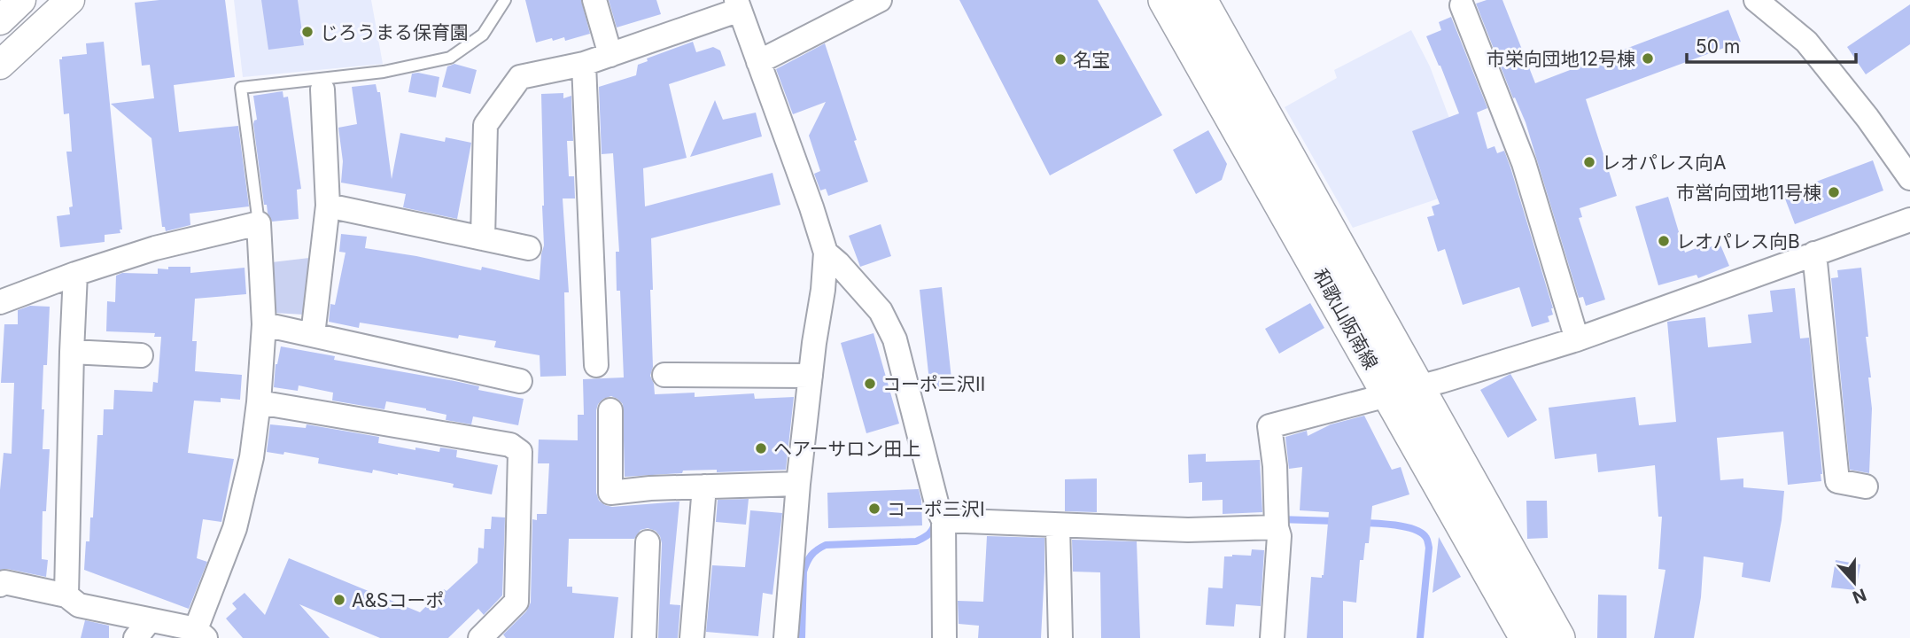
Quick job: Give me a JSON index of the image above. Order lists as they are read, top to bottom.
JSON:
{
  "streets": {
    "main road": ["和歌山阪南線"]
  },
  "places": [
    "じろうまる保育園",
    "市栄向団地12号棟",
    "名宝",
    "レオパレス向A",
    "市営向団地11号棟",
    "レオパレス向B",
    "コーポ三沢Ⅱ",
    "ヘアーサロン田上",
    "コーポ三沢Ⅰ",
    "A&Sコーポ"
  ],
  "scale_bar": "50 m",
  "north": "bottom"
}
